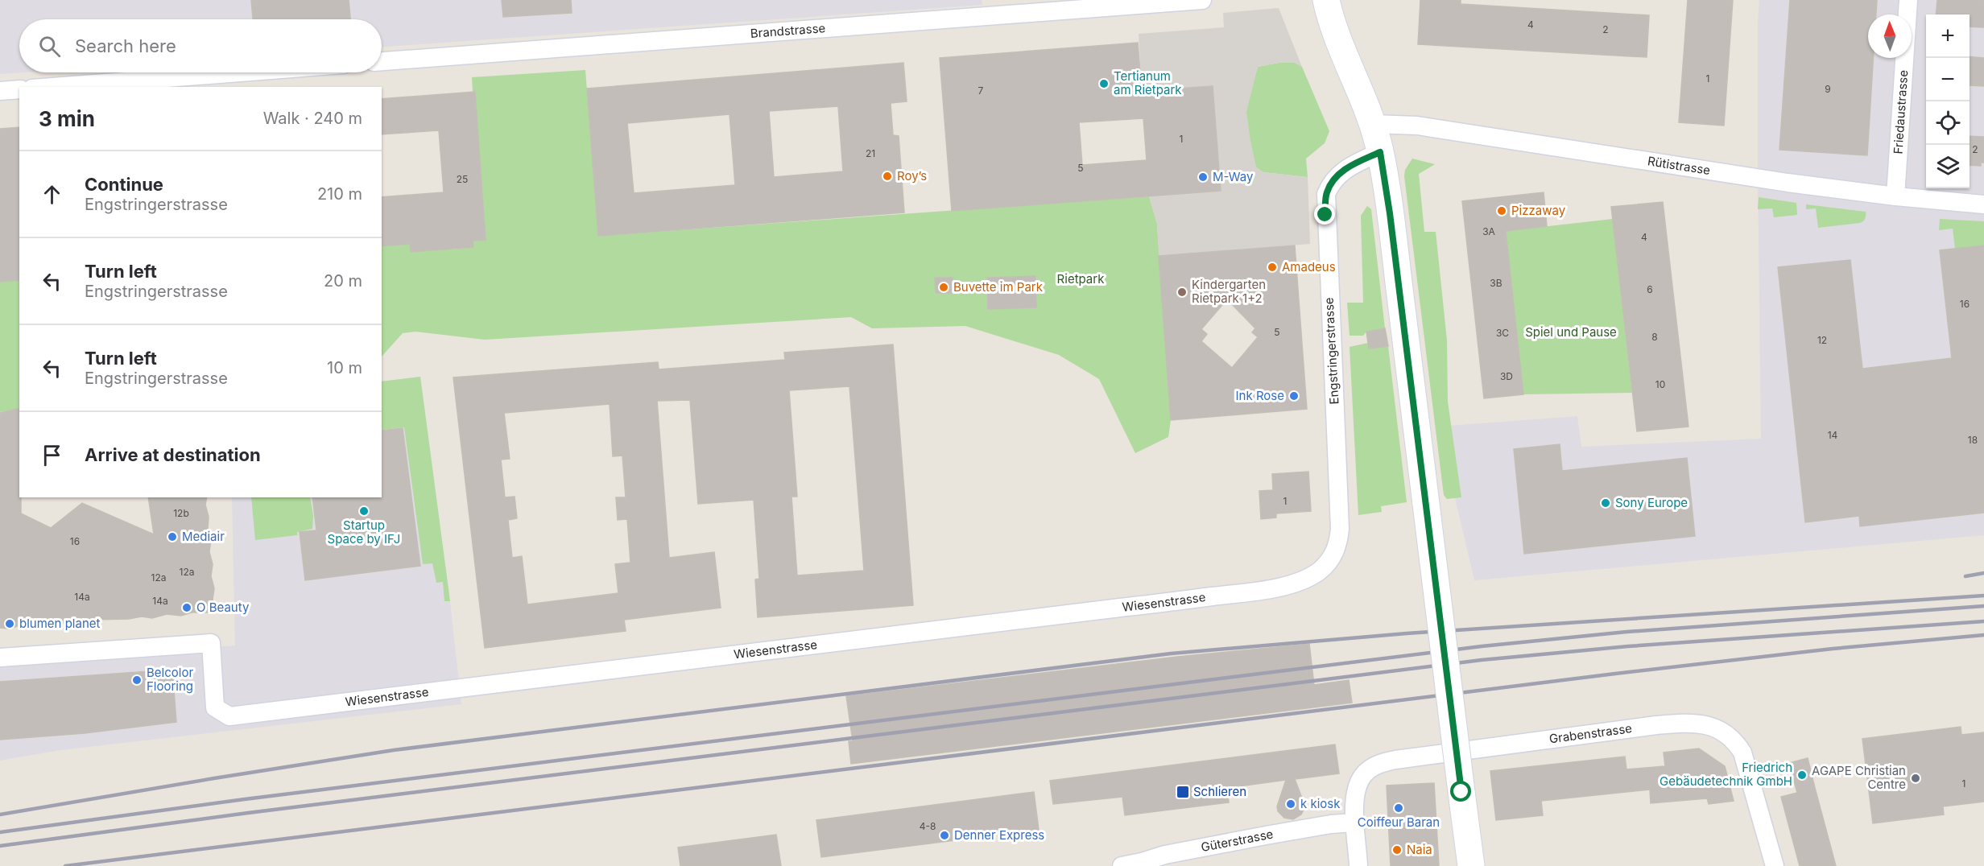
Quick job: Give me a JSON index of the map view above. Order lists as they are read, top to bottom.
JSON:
{
  "streets": {
    "street": [
      "Brandstrasse",
      "Friedaustrasse",
      "Rütistrasse",
      "Engstringerstrasse",
      "Wiesenstrasse",
      "Grabenstrasse",
      "Güterstrasse"
    ]
  },
  "crossings": [
    ["Friedaustrasse", "Rütistrasse"],
    ["Engstringerstrasse", "Wiesenstrasse"],
    ["Grabenstrasse", "Güterstrasse"]
  ],
  "parks": ["Rietpark", "Spiel und Pause"],
  "places": {
    "other": [
      "Tertianum am Rietpark",
      "Roy’s",
      "M-Way",
      "Pizzaway",
      "Amadeus",
      "Buvette im Park",
      "Kindergarten Rietpark 1+2",
      "Ink Rose",
      "Sony Europe",
      "Startup Space by IFJ",
      "Mediair",
      "O Beauty",
      "blumen planet",
      "Belcolor Flooring",
      "Friedrich Gebäudetechnik GmbH",
      "AGAPE Christian Centre",
      "k kiosk",
      "Coiffeur Baran",
      "Denner Express",
      "Naia"
    ],
    "transit": ["Schlieren"]
  },
  "house_numbers": [
    "4",
    "2",
    "1",
    "9",
    "7",
    "1",
    "2",
    "21",
    "5",
    "25",
    "3A",
    "4",
    "3B",
    "6",
    "16",
    "5",
    "3C",
    "8",
    "12",
    "3D",
    "10",
    "14",
    "18",
    "1",
    "12b",
    "16",
    "12a",
    "12a",
    "14a",
    "14a",
    "1",
    "4-8"
  ],
  "north": "top",
  "page": {
    "map_buttons": ["+", "−"],
    "search": "Search here",
    "heading": ["3 min", "Walk · 240 m"],
    "list": [
      ["Continue", "Engstringerstrasse", "210 m"],
      ["Turn left", "Engstringerstrasse", "20 m"],
      ["Turn left", "Engstringerstrasse", "10 m"],
      "Arrive at destination"
    ]
  }
}
